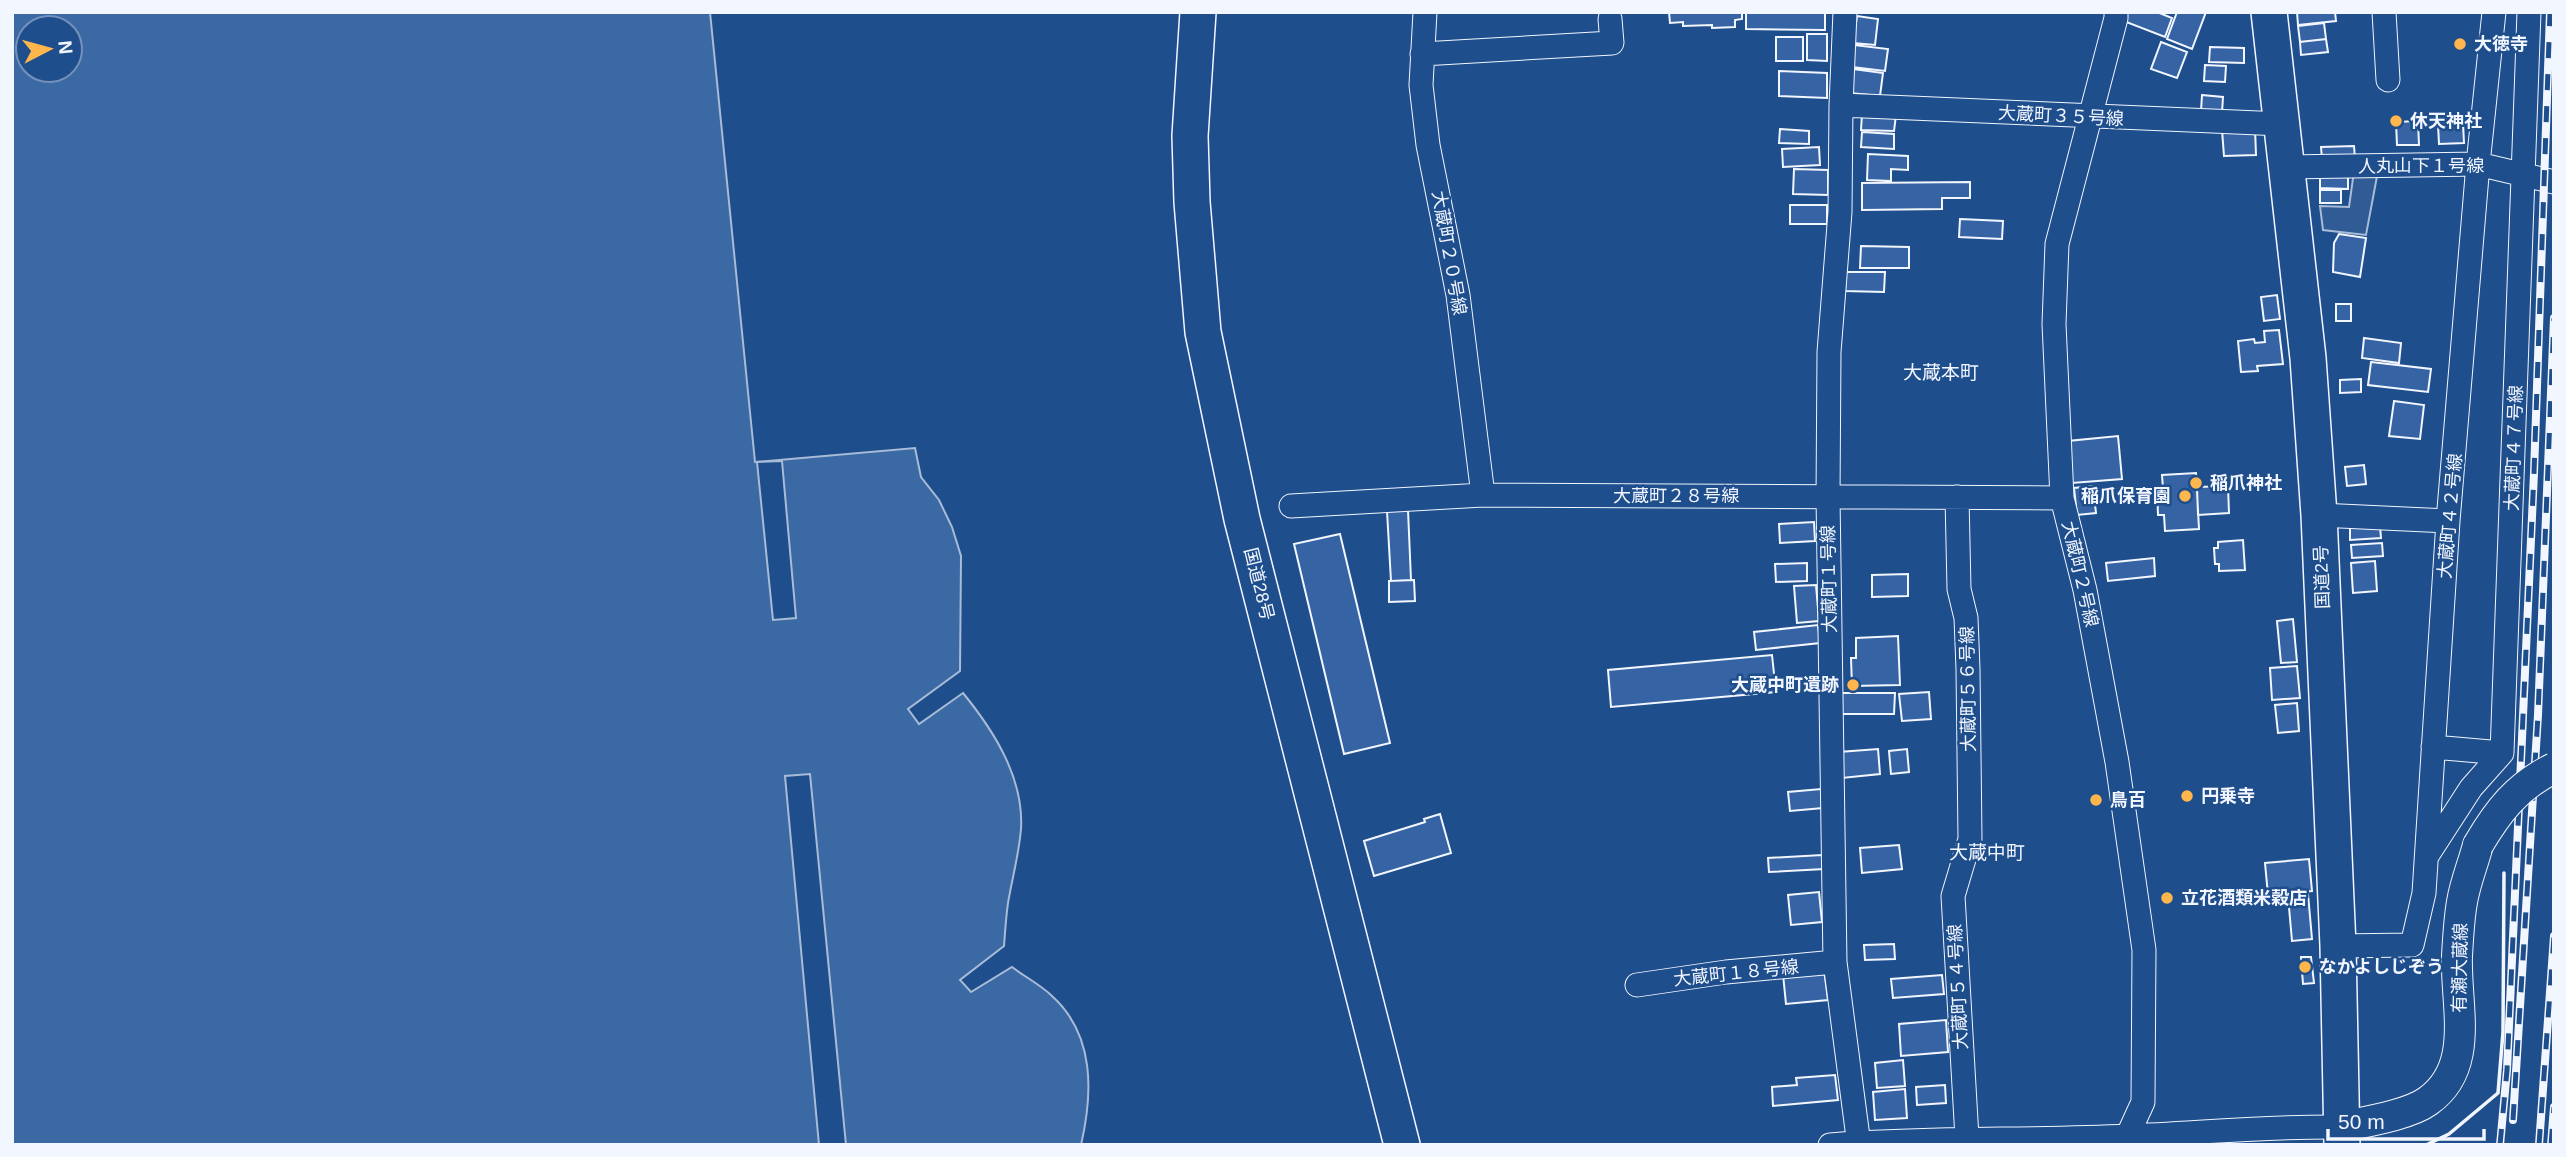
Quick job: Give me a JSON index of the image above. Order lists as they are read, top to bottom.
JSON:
{
  "streets": {
    "highway": ["国道2号", "国道28号"],
    "main road": ["有瀬大蔵線"],
    "street": [
      "大蔵町３５号線",
      "人丸山下１号線",
      "大蔵町２０号線",
      "大蔵町４７号線",
      "大蔵町２８号線",
      "大蔵町４２号線",
      "大蔵町２号線",
      "大蔵町１号線",
      "大蔵町５６号線",
      "大蔵町１８号線",
      "大蔵町５４号線"
    ]
  },
  "crossings": [
    ["大蔵町３５号線", "大蔵町２号線"],
    ["大蔵町３５号線", "国道2号"],
    ["大蔵町３５号線", "大蔵町１号線"],
    ["人丸山下１号線", "大蔵町４７号線"],
    ["人丸山下１号線", "大蔵町４２号線"],
    ["人丸山下１号線", "国道2号"],
    ["大蔵町２０号線", "大蔵町２８号線"],
    ["大蔵町２８号線", "大蔵町２号線"],
    ["大蔵町２８号線", "大蔵町１号線"],
    ["大蔵町２８号線", "大蔵町５６号線"],
    ["大蔵町４２号線", "国道2号"],
    ["国道2号", "有瀬大蔵線"],
    ["大蔵町１号線", "大蔵町１８号線"],
    ["大蔵町５６号線", "大蔵町５４号線"]
  ],
  "districts": ["大蔵本町", "大蔵中町"],
  "places": [
    "大徳寺",
    "休天神社",
    "稲爪神社",
    "稲爪保育園",
    "大蔵中町遺跡",
    "円乗寺",
    "鳥百",
    "立花酒類米穀店",
    "なかよしじぞう"
  ],
  "scale_bar": "50 m",
  "north": "right"
}
